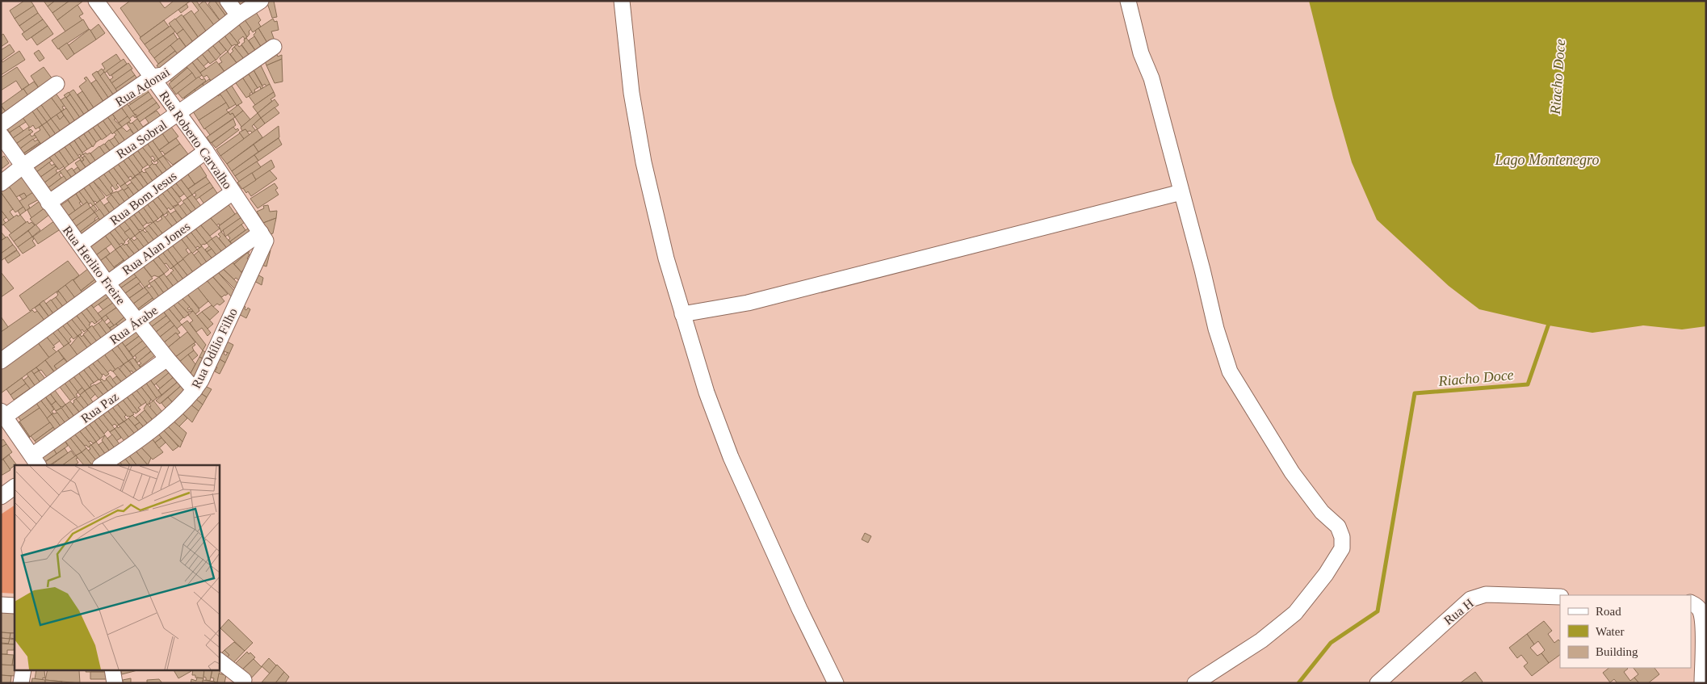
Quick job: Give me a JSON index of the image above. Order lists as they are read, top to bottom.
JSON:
{
  "streets": {
    "street": [
      "Rua Adonai",
      "Rua Sobral",
      "Rua Roberto Carvalho",
      "Rua Bom Jesus",
      "Rua Alan Jones",
      "Rua Herlito Freire",
      "Rua Árabe",
      "Rua Odílio Filho",
      "Rua Paz",
      "Rua H"
    ]
  },
  "crossings": [
    ["Rua Adonai", "Rua Roberto Carvalho"],
    ["Rua Adonai", "Rua Herlito Freire"],
    ["Rua Sobral", "Rua Roberto Carvalho"],
    ["Rua Sobral", "Rua Herlito Freire"],
    ["Rua Roberto Carvalho", "Rua Bom Jesus"],
    ["Rua Roberto Carvalho", "Rua Alan Jones"],
    ["Rua Roberto Carvalho", "Rua Árabe"],
    ["Rua Roberto Carvalho", "Rua Odílio Filho"],
    ["Rua Bom Jesus", "Rua Herlito Freire"],
    ["Rua Alan Jones", "Rua Herlito Freire"],
    ["Rua Herlito Freire", "Rua Árabe"],
    ["Rua Herlito Freire", "Rua Odílio Filho"],
    ["Rua Herlito Freire", "Rua Paz"],
    ["Rua Árabe", "Rua Odílio Filho"]
  ],
  "water": ["Riacho Doce", "Lago Montenegro"],
  "legend": ["Road", "Water", "Building"]
}
